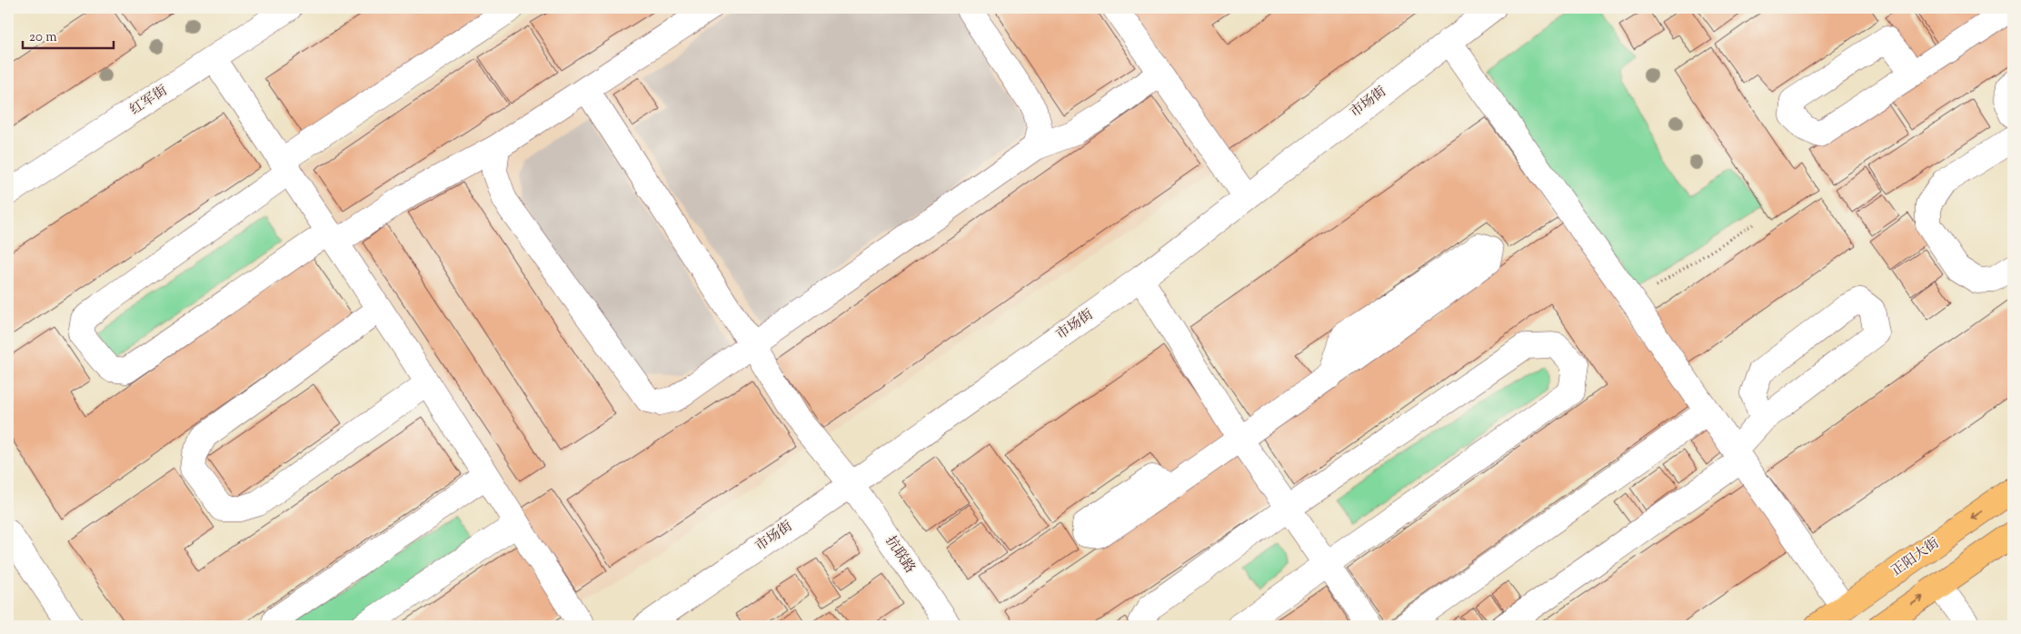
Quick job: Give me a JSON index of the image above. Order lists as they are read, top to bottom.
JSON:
{
  "streets": {
    "main road": ["正阳大街"],
    "street": ["红军街", "市场街", "抗联路"]
  },
  "crossings": [
    ["市场街", "抗联路"]
  ],
  "scale_bar": "20 m"
}
